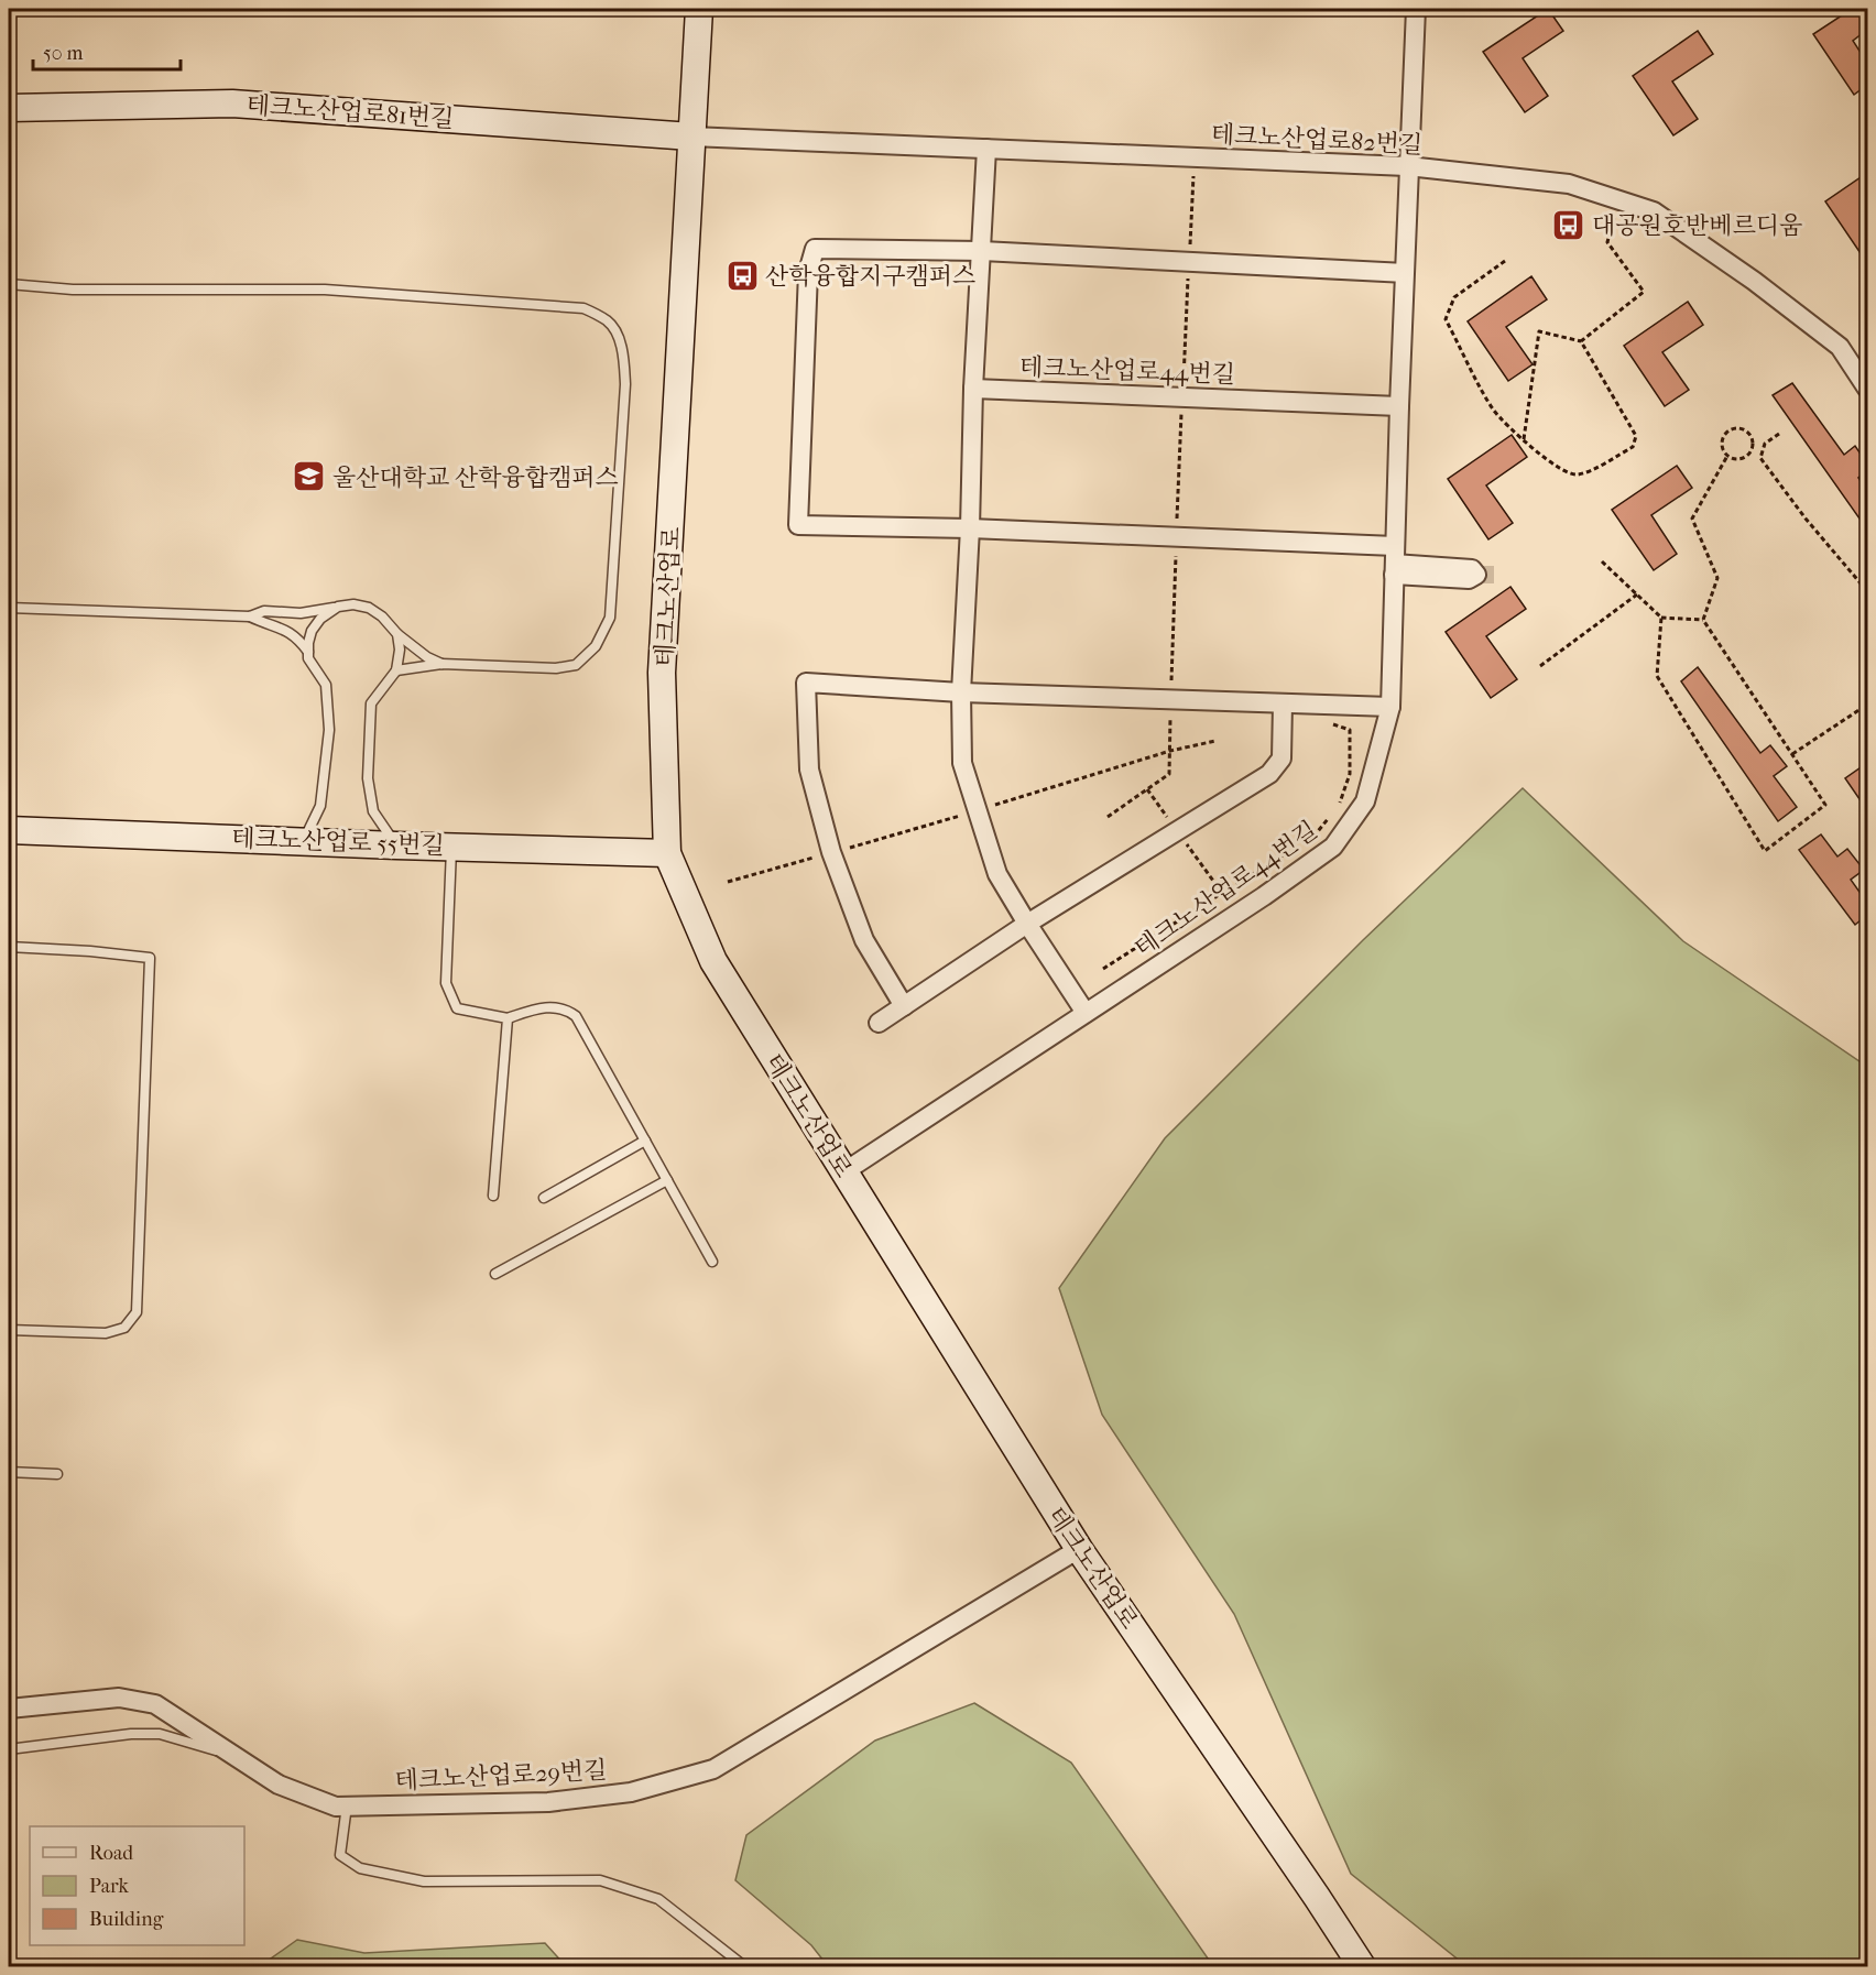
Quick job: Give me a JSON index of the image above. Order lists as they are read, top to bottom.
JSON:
{
  "streets": {
    "main road": ["테크노산업로81번길", "테크노산업로", "테크노산업로 55번길"],
    "street": ["테크노산업로82번길", "테크노산업로44번길", "테크노산업로29번길"]
  },
  "crossings": [
    ["테크노산업로81번길", "테크노산업로82번길"],
    ["테크노산업로81번길", "테크노산업로"],
    ["테크노산업로82번길", "테크노산업로44번길"],
    ["테크노산업로82번길", "테크노산업로"],
    ["테크노산업로44번길", "테크노산업로"],
    ["테크노산업로", "테크노산업로 55번길"],
    ["테크노산업로", "테크노산업로29번길"]
  ],
  "places": {
    "bus stop": ["대공원호반베르디움", "산학융합지구캠퍼스"],
    "school or university": ["울산대학교 산학융합캠퍼스"]
  },
  "legend": ["Road", "Park", "Building"],
  "scale_bar": "50 m"
}
